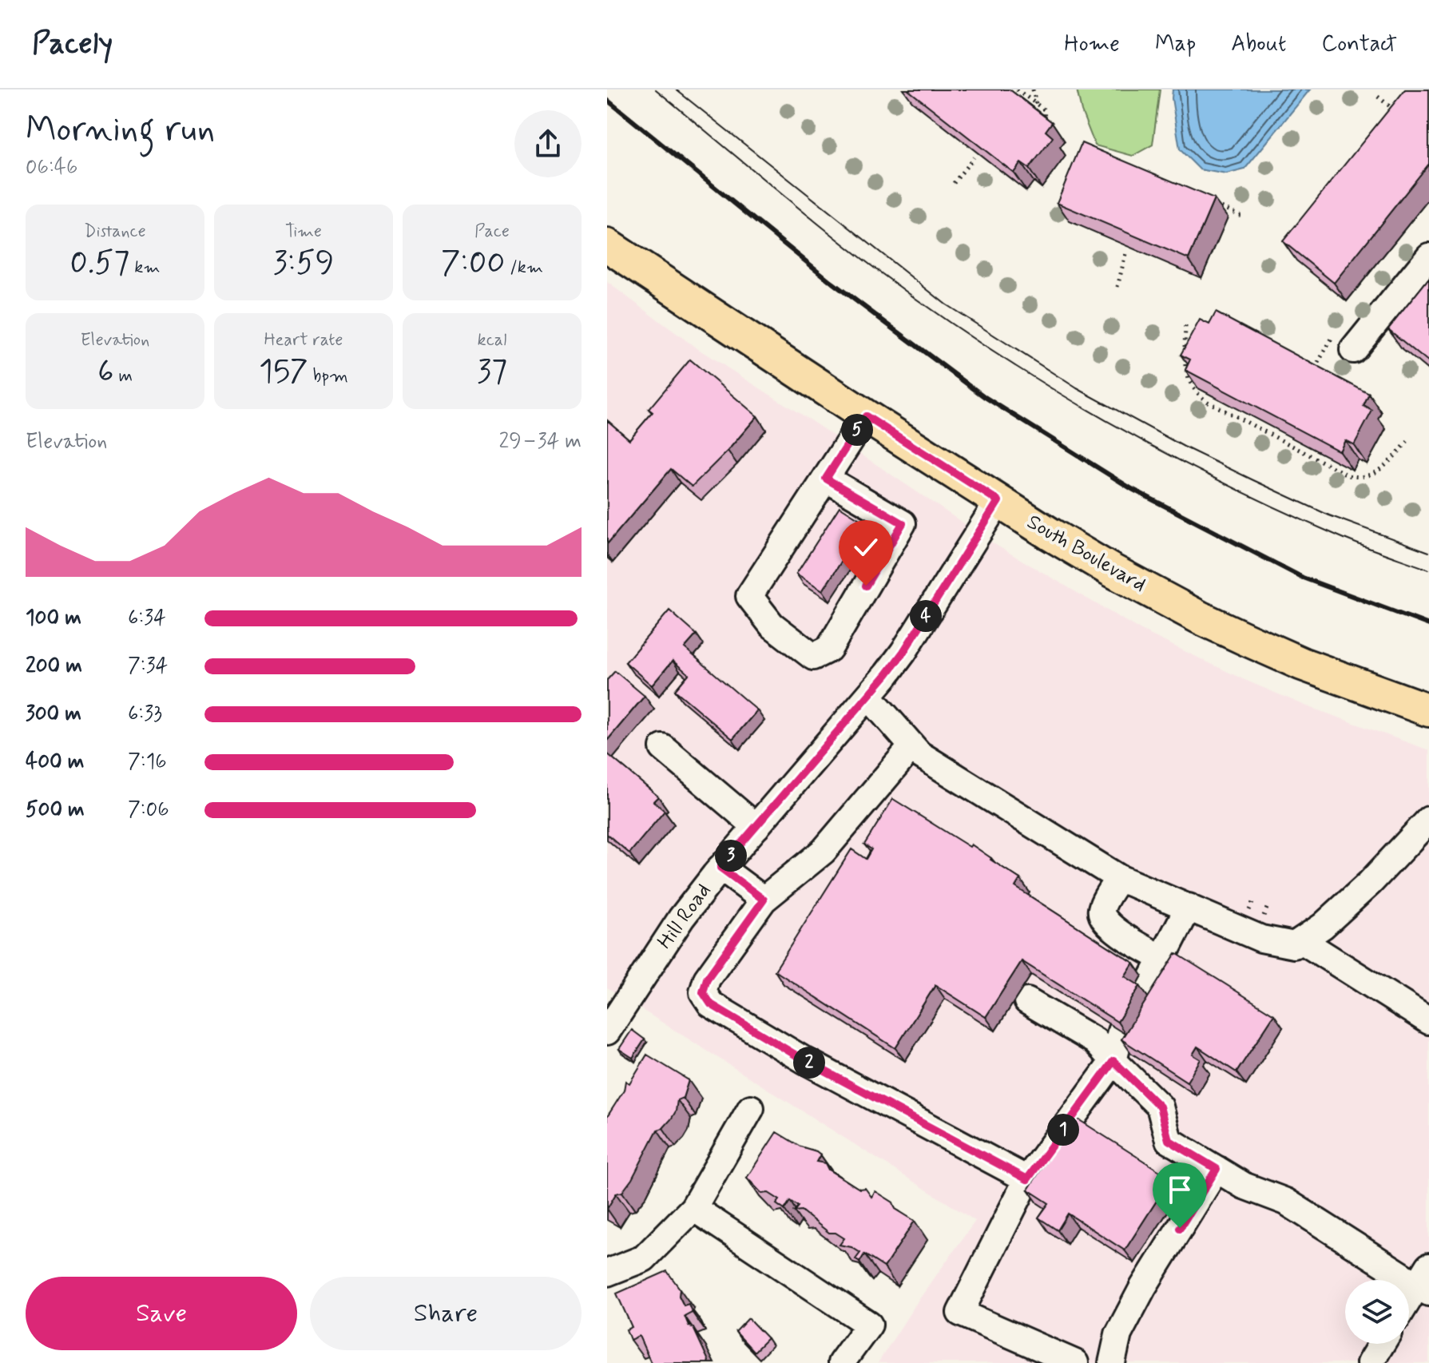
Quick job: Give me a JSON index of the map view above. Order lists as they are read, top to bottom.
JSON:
{
  "streets": {
    "main road": ["South Boulevard"],
    "street": ["Hill Road"]
  },
  "crossings": [
    ["South Boulevard", "Hill Road"]
  ],
  "page": {
    "header": "Pacely",
    "nav": [
      "Home",
      "Map",
      "About",
      "Contact"
    ],
    "heading": ["Morning run", "06:46"],
    "stats": [
      ["Distance", "0.57 km"],
      ["Time", "3:59"],
      ["Pace", "7:00 /km"],
      ["Elevation", "6 m"],
      ["Heart rate", "157 bpm"],
      ["kcal", "37"]
    ],
    "pins": [
      "5",
      "4",
      "3",
      "2",
      "1"
    ],
    "chart": ["Elevation", "29–34 m"],
    "list": [
      {
        "name": "100 m",
        "note": "6:34"
      },
      {
        "name": "200 m",
        "note": "7:34"
      },
      {
        "name": "300 m",
        "note": "6:33"
      },
      {
        "name": "400 m",
        "note": "7:16"
      },
      {
        "name": "500 m",
        "note": "7:06"
      }
    ],
    "buttons": ["Save", "Share"]
  }
}
